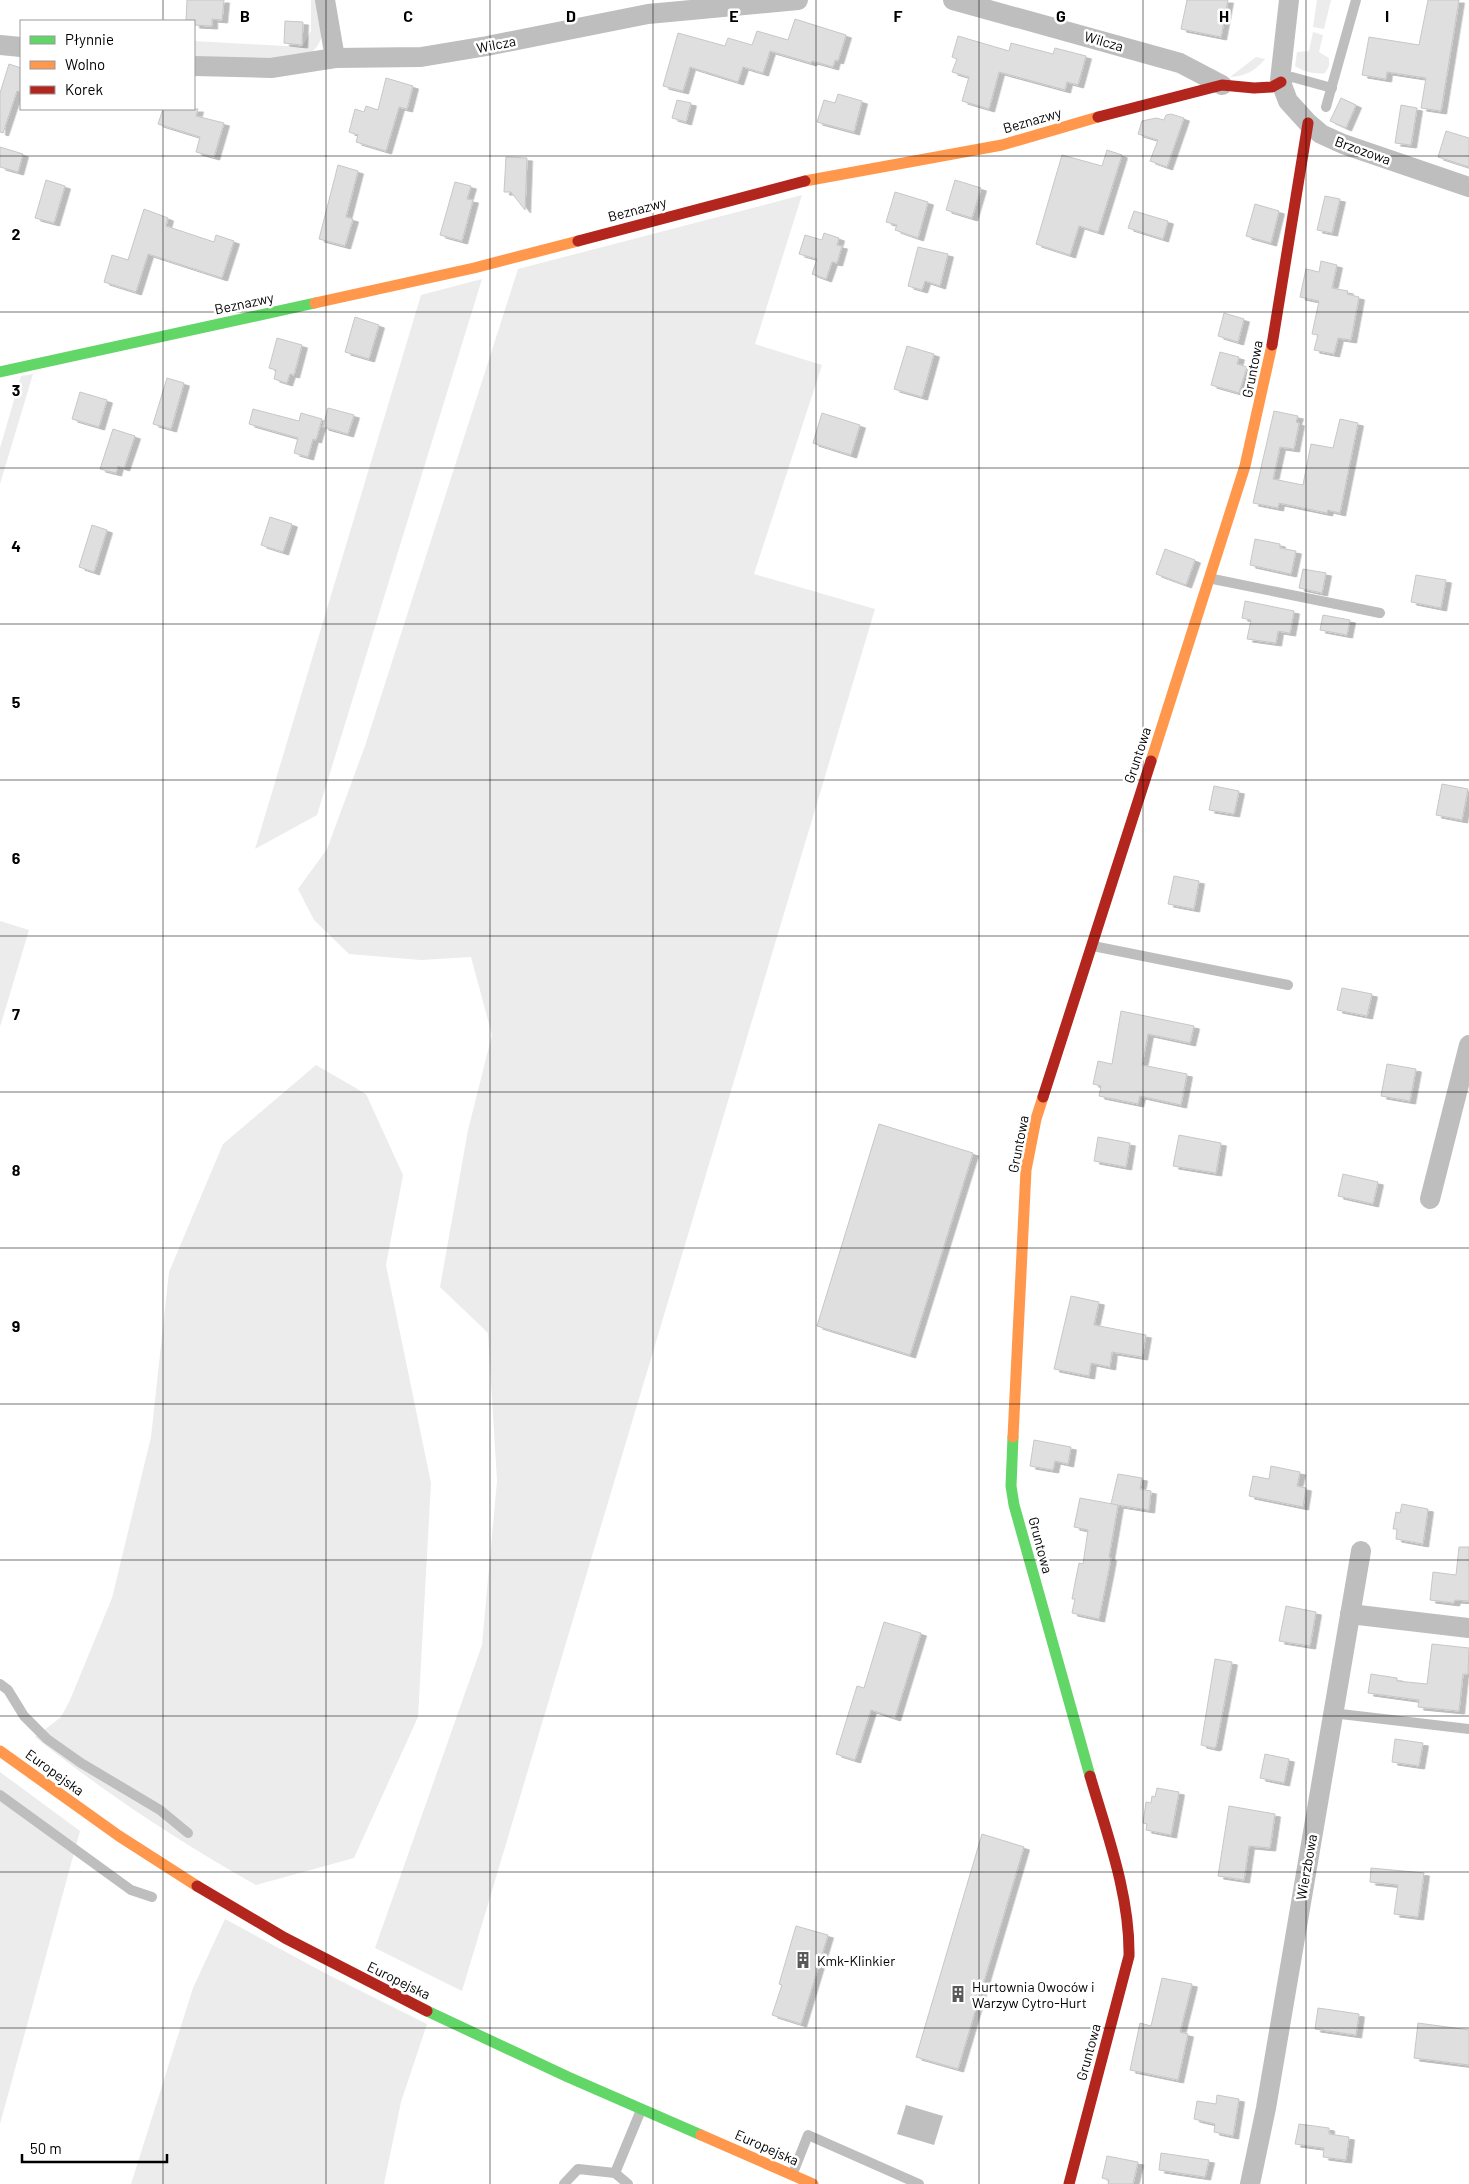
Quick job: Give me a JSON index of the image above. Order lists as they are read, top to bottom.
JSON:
{
  "streets": {
    "street": [
      "Wilcza",
      "Beznazwy",
      "Brzozowa",
      "Gruntowa",
      "Europejska",
      "Wierzbowa"
    ]
  },
  "crossings": [
    ["Wilcza", "Beznazwy"],
    ["Beznazwy", "Brzozowa"],
    ["Brzozowa", "Gruntowa"]
  ],
  "places": {
    "building": ["Kmk-Klinkier", "Hurtownia Owoców i Warzyw Cytro-Hurt"]
  },
  "legend": ["Płynnie", "Wolno", "Korek"],
  "scale_bar": "50 m",
  "grid": {
    "columns": [
      "B",
      "C",
      "D",
      "E",
      "F",
      "G",
      "H",
      "I"
    ],
    "rows": [
      "2",
      "3",
      "4",
      "5",
      "6",
      "7",
      "8",
      "9"
    ]
  }
}
